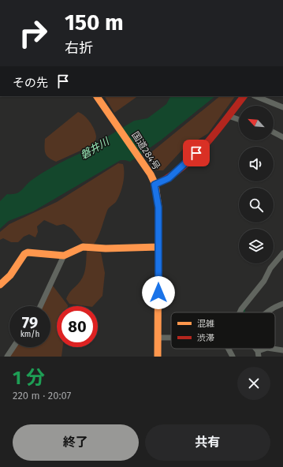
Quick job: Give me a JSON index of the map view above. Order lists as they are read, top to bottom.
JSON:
{
  "streets": {
    "main road": ["国道284号"]
  },
  "water": ["磐井川"],
  "legend": ["混雑", "渋滞"],
  "north": "top left",
  "page": {
    "turn": ["150 m", "右折"],
    "then": "その先",
    "speed": "79 km/h",
    "limit": "80",
    "heading": ["1 分", "220 m · 20:07"],
    "buttons": ["終了", "共有"]
  }
}
